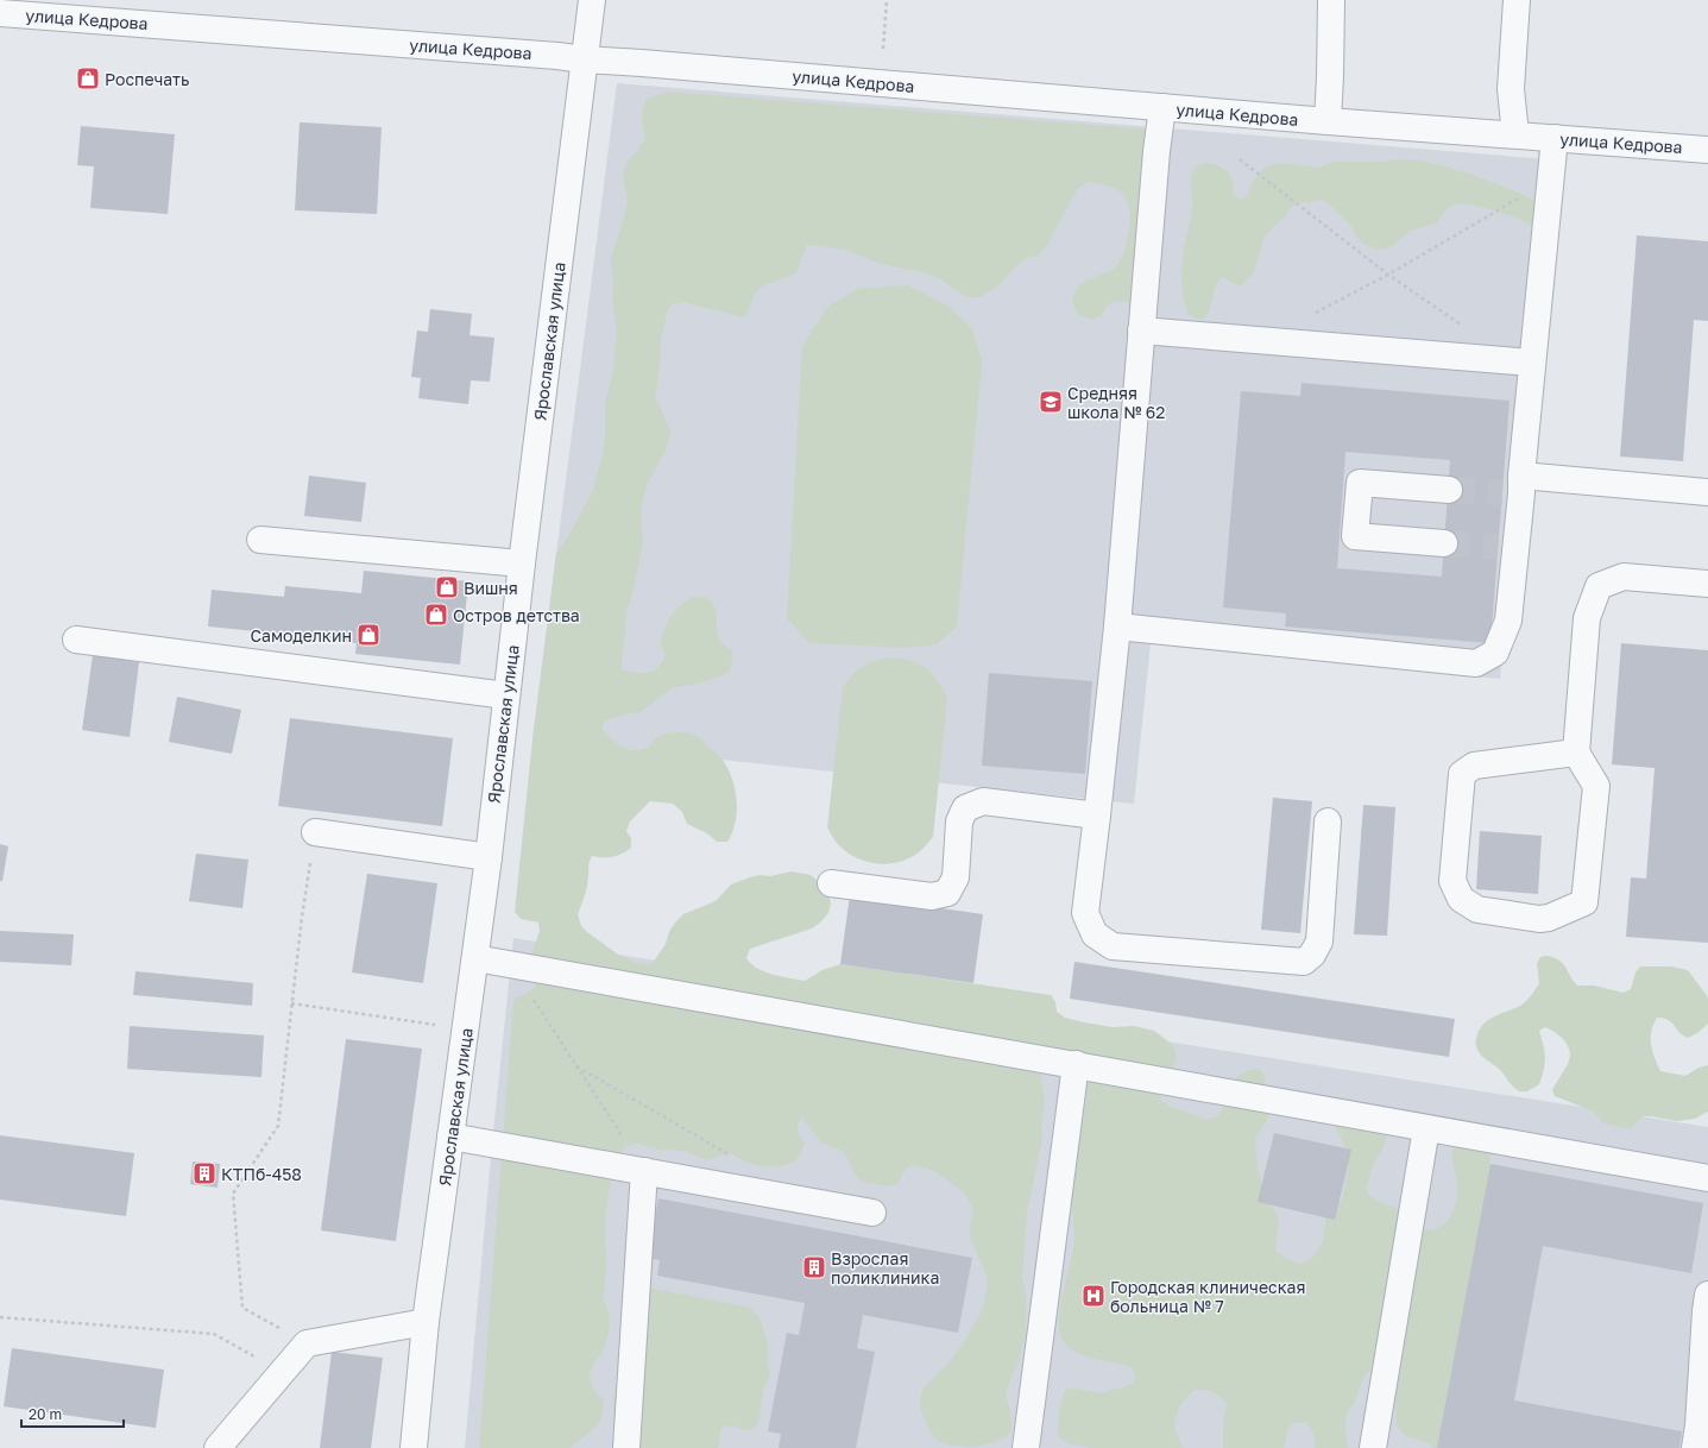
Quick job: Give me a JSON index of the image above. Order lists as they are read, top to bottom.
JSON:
{
  "streets": {
    "street": ["улица Кедрова", "Ярославская улица"]
  },
  "crossings": [
    ["улица Кедрова", "Ярославская улица"]
  ],
  "places": {
    "shop": [
      "Роспечать",
      "Вишня",
      "Остров детства",
      "Самоделкин"
    ],
    "school or university": ["Средняя школа № 62"],
    "building": ["КТПб-458", "Взрослая поликлиника"],
    "hospital": ["Городская клиническая больница № 7"]
  },
  "scale_bar": "20 m"
}
